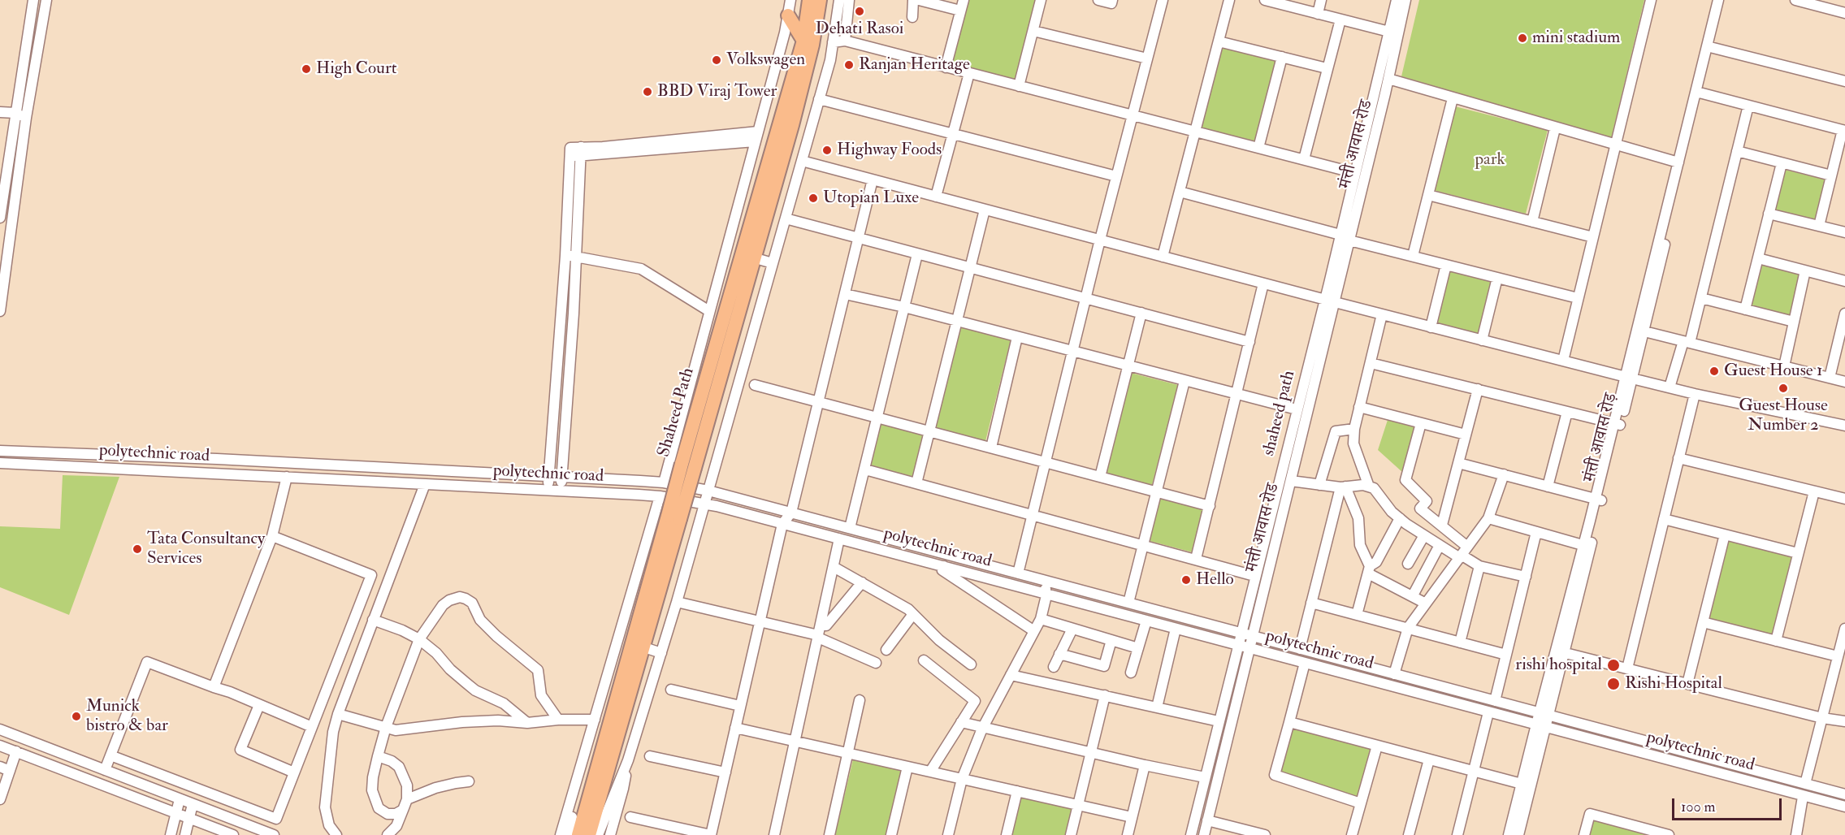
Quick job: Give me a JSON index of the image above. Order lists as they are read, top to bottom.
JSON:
{
  "streets": {
    "highway": ["Shaheed Path"],
    "street": [
      "मंत्ती आवास रोड",
      "shaheed path",
      "मंत्ती आवास रोड़",
      "polytechnic road"
    ]
  },
  "crossings": [
    ["मंत्ती आवास रोड", "shaheed path"],
    ["मंत्ती आवास रोड", "polytechnic road"],
    ["shaheed path", "polytechnic road"]
  ],
  "parks": ["park"],
  "places": [
    "Dehati Rasoi",
    "mini stadium",
    "Volkswagen",
    "Ranjan Heritage",
    "High Court",
    "BBD Viraj Tower",
    "Highway Foods",
    "Utopian Luxe",
    "Guest House 1",
    "Guest House Number 2",
    "Tata Consultancy Services",
    "Hello",
    "rishi hospital",
    "Rishi Hospital",
    "Munick bistro & bar"
  ],
  "scale_bar": "100 m"
}
